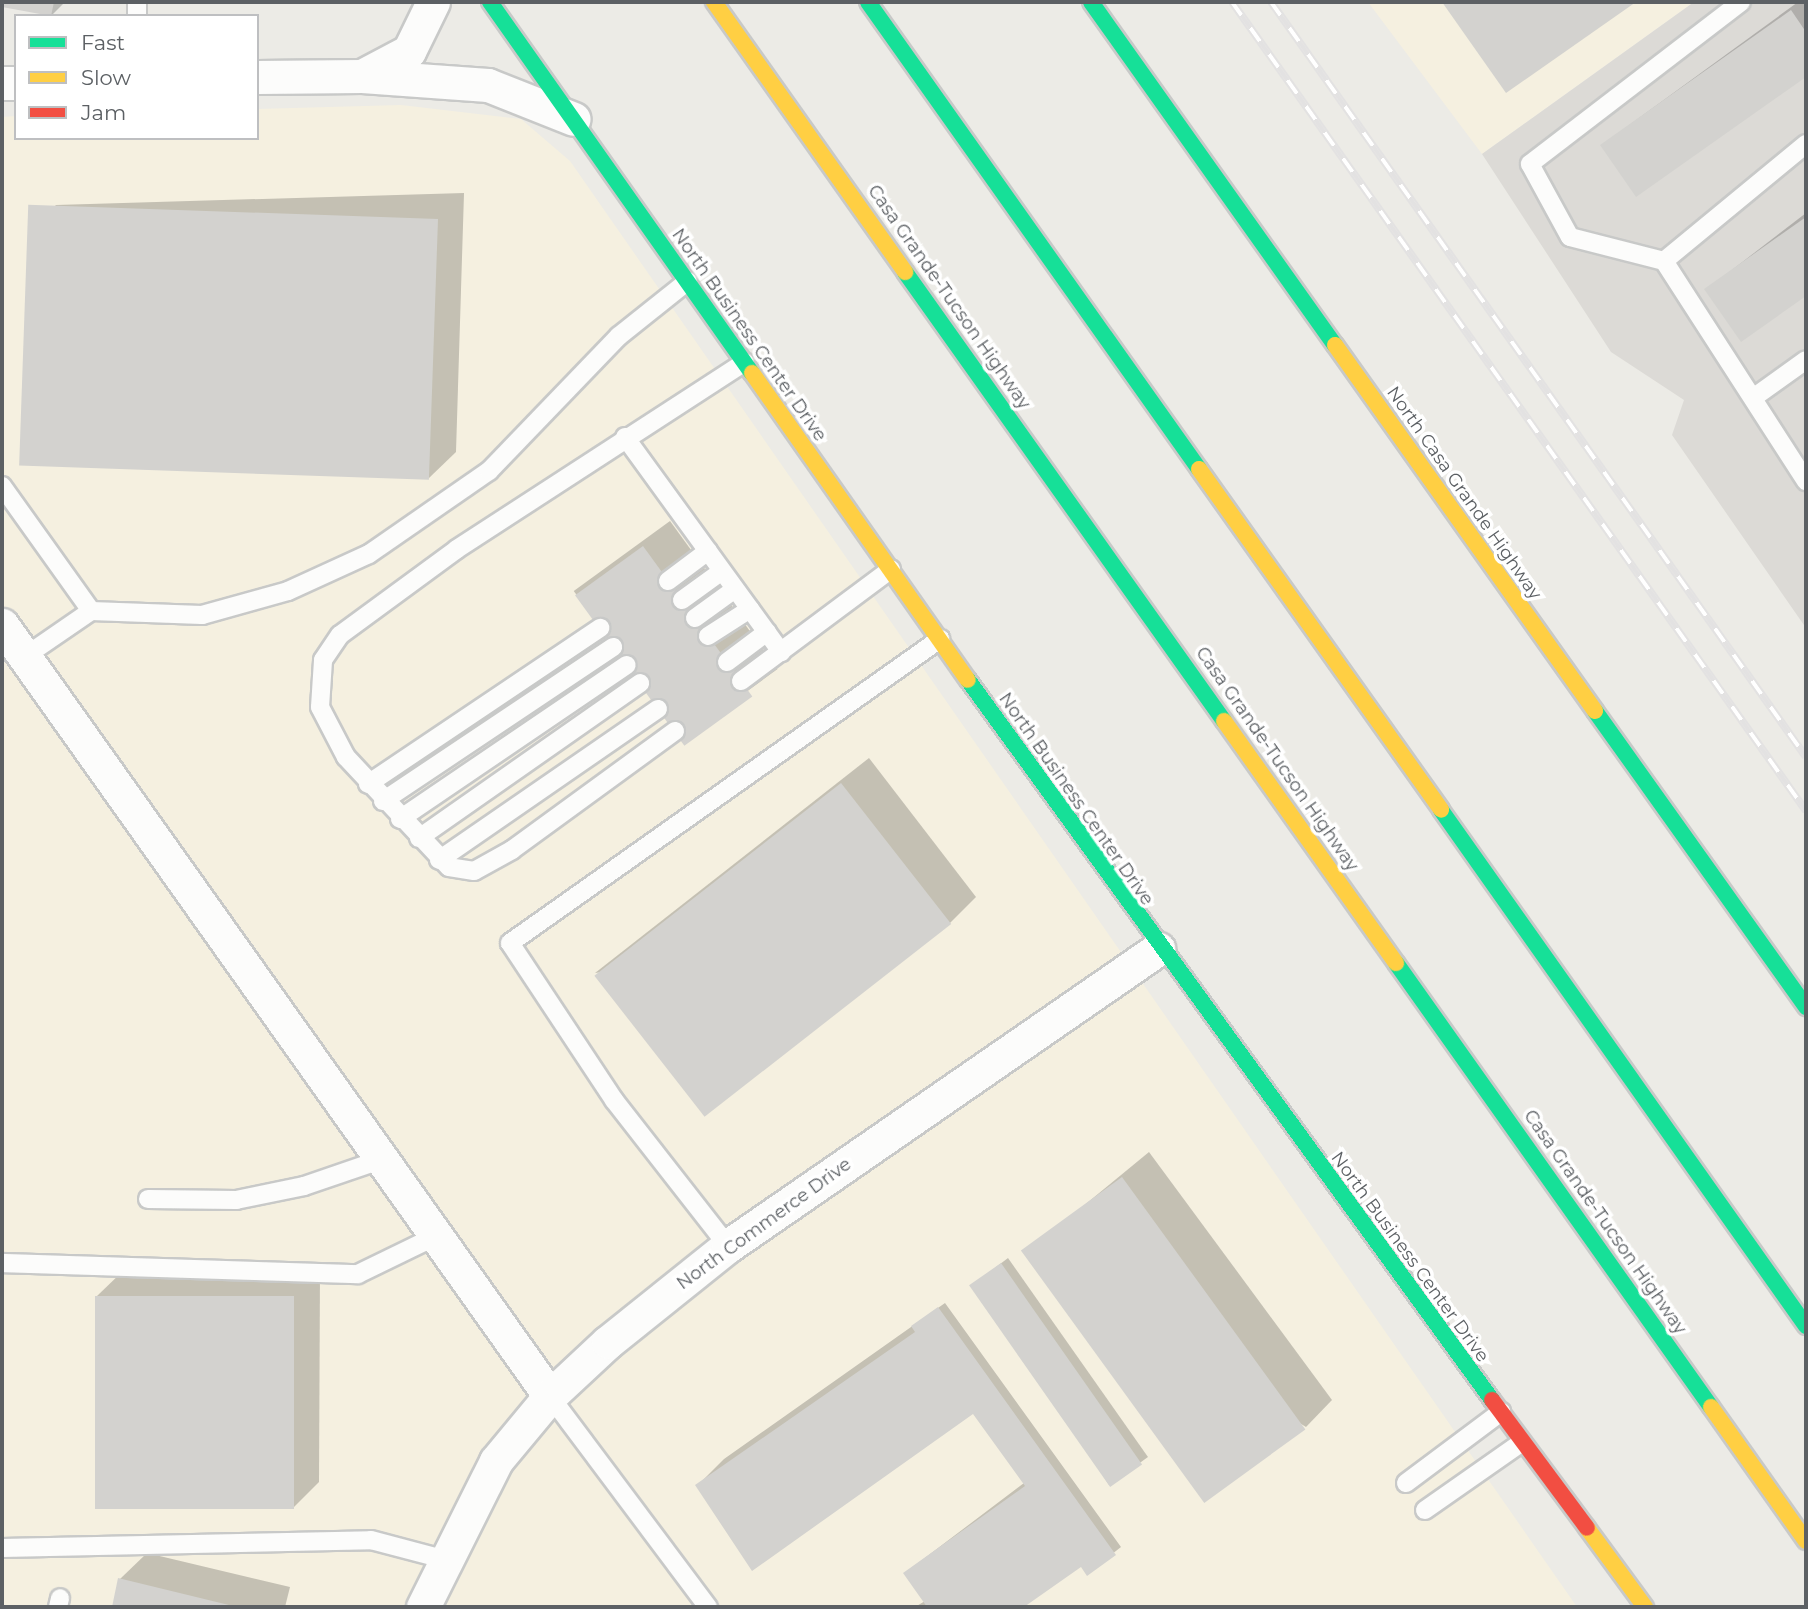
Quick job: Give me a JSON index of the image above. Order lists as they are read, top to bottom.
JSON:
{
  "streets": {
    "main road": ["Casa Grande-Tucson Highway", "North Business Center Drive", "North Casa Grande Highway"],
    "street": ["North Commerce Drive"]
  },
  "crossings": [
    ["North Business Center Drive", "North Commerce Drive"]
  ],
  "legend": ["Fast", "Slow", "Jam"]
}
